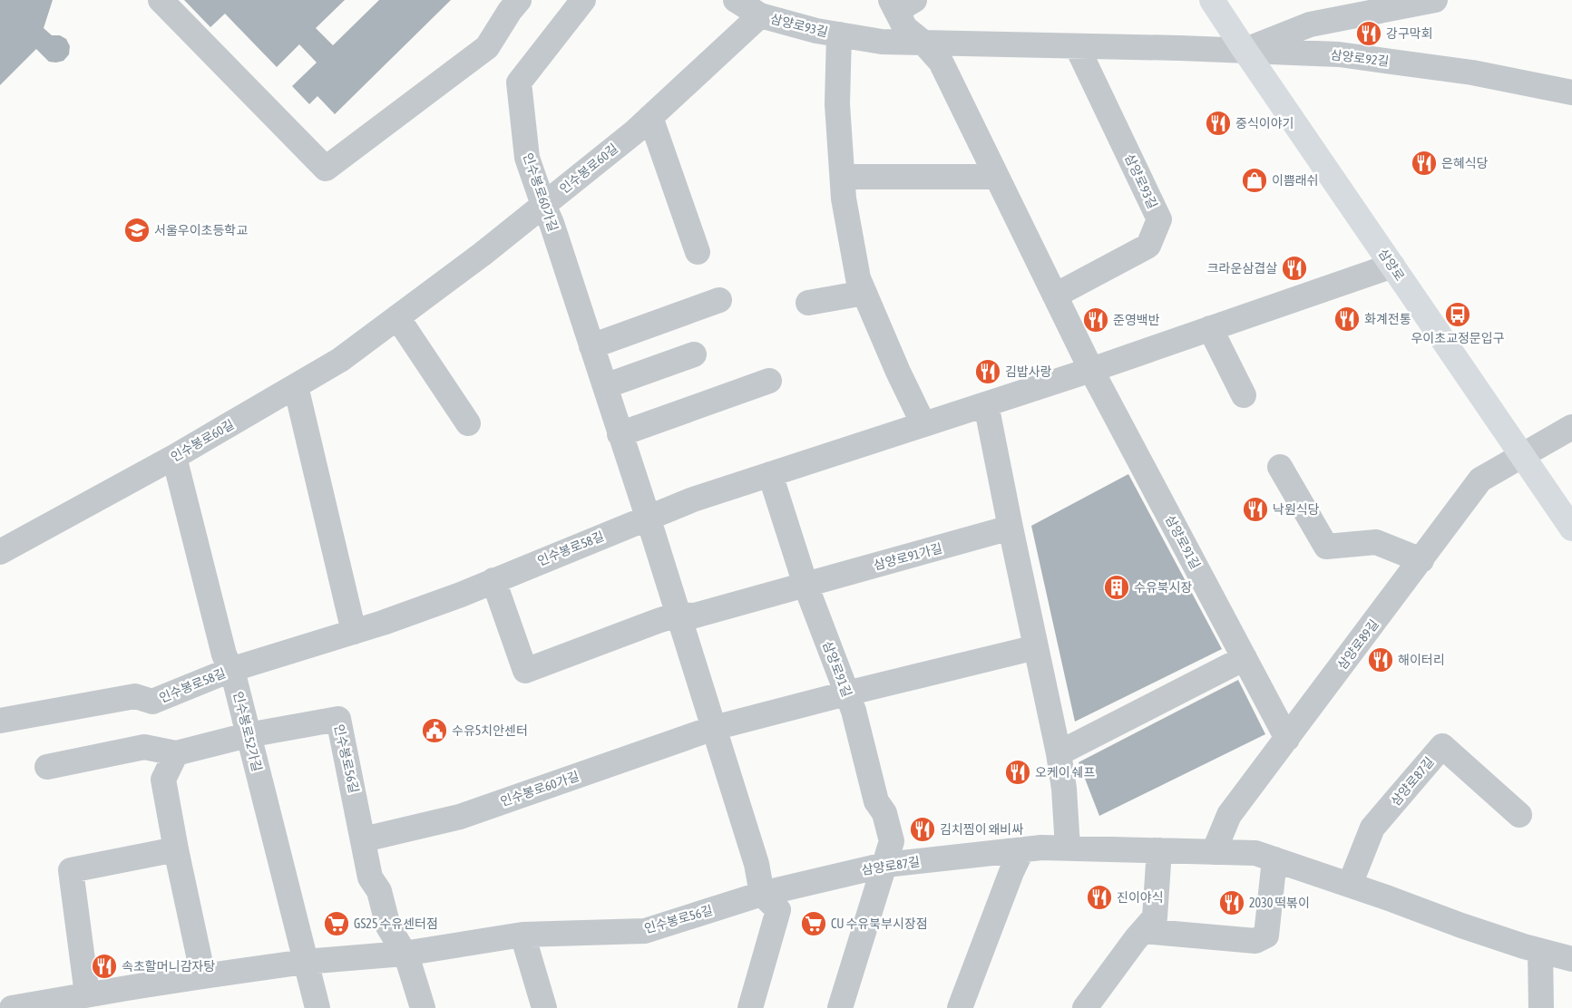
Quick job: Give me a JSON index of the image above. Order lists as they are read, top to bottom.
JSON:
{
  "streets": {
    "main road": ["삼양로"],
    "street": [
      "삼양로93길",
      "삼양로92길",
      "인수봉로60길",
      "인수봉로60가길",
      "삼양로91길",
      "인수봉로58길",
      "삼양로91가길",
      "삼양로89길",
      "인수봉로52가길",
      "인수봉로56길",
      "삼양로87길"
    ]
  },
  "crossings": [
    ["삼양로93길", "삼양로92길"],
    ["삼양로93길", "인수봉로60길"],
    ["삼양로93길", "삼양로"],
    ["삼양로92길", "삼양로"],
    ["인수봉로60길", "인수봉로60가길"],
    ["인수봉로60길", "인수봉로52가길"],
    ["인수봉로60가길", "삼양로91길"],
    ["인수봉로60가길", "인수봉로58길"],
    ["인수봉로60가길", "인수봉로56길"],
    ["인수봉로60가길", "삼양로87길"],
    ["삼양로", "삼양로89길"],
    ["삼양로91길", "삼양로91가길"],
    ["삼양로91길", "삼양로89길"],
    ["삼양로91길", "삼양로87길"],
    ["인수봉로58길", "인수봉로52가길"],
    ["삼양로89길", "삼양로87길"],
    ["인수봉로52가길", "인수봉로56길"],
    ["인수봉로56길", "삼양로87길"]
  ],
  "places": {
    "restaurant": [
      "강구막회",
      "중식이야기",
      "은혜식당",
      "크라운삼겹살",
      "화계전통",
      "준영백반",
      "김밥사랑",
      "낙원식당",
      "해이터리",
      "오케이 쉐프",
      "김치찜이 왜비싸",
      "진이야식",
      "2030 떡볶이",
      "속초할머니감자탕"
    ],
    "shop": ["이쁨래쉬"],
    "school or university": ["서울우이초등학교"],
    "bus stop": ["우이초교정문입구"],
    "building": ["수유북시장"],
    "public building": ["수유5치안센터"],
    "supermarket": ["GS25 수유센터점", "CU 수유북부시장점"]
  }
}
